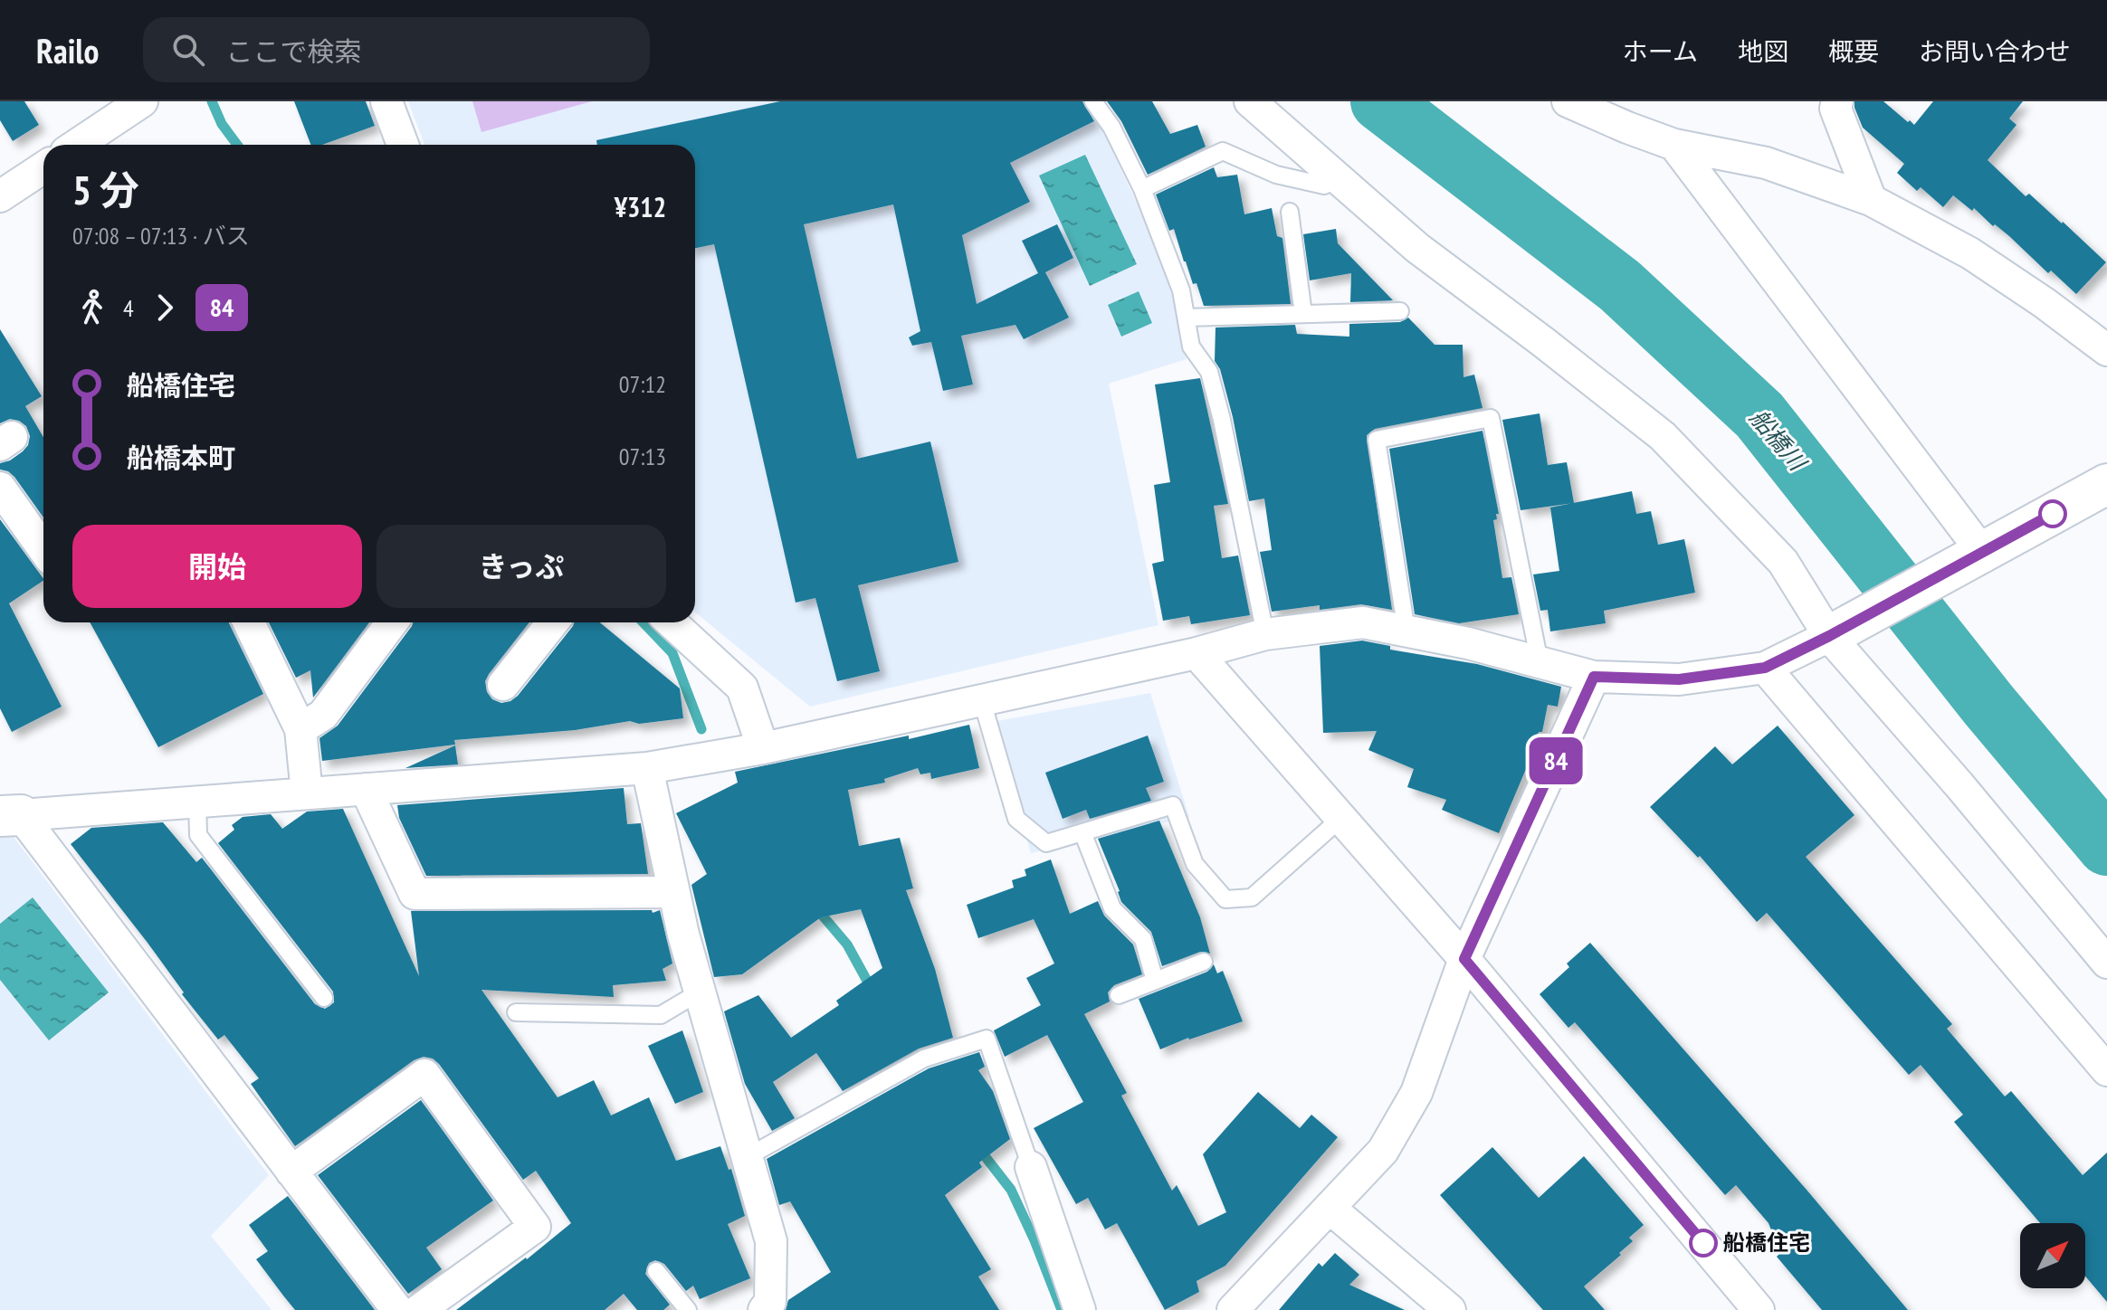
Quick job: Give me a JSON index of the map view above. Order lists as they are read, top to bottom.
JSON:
{
  "water": ["船橋川"],
  "places": ["船橋住宅"],
  "lines": ["bus line 84"],
  "north": "top right",
  "page": {
    "header": "Railo",
    "search": "ここで検索",
    "nav": [
      "ホーム",
      "地図",
      "概要",
      "お問い合わせ"
    ],
    "on_map": "84",
    "heading": ["5 分", "07:08 – 07:13 · バス", "¥312"],
    "legs": ["4", "84"],
    "list": [
      {
        "name": "船橋住宅",
        "value": "07:12"
      },
      {
        "name": "船橋本町",
        "value": "07:13"
      }
    ],
    "buttons": ["開始", "きっぷ"]
  }
}
